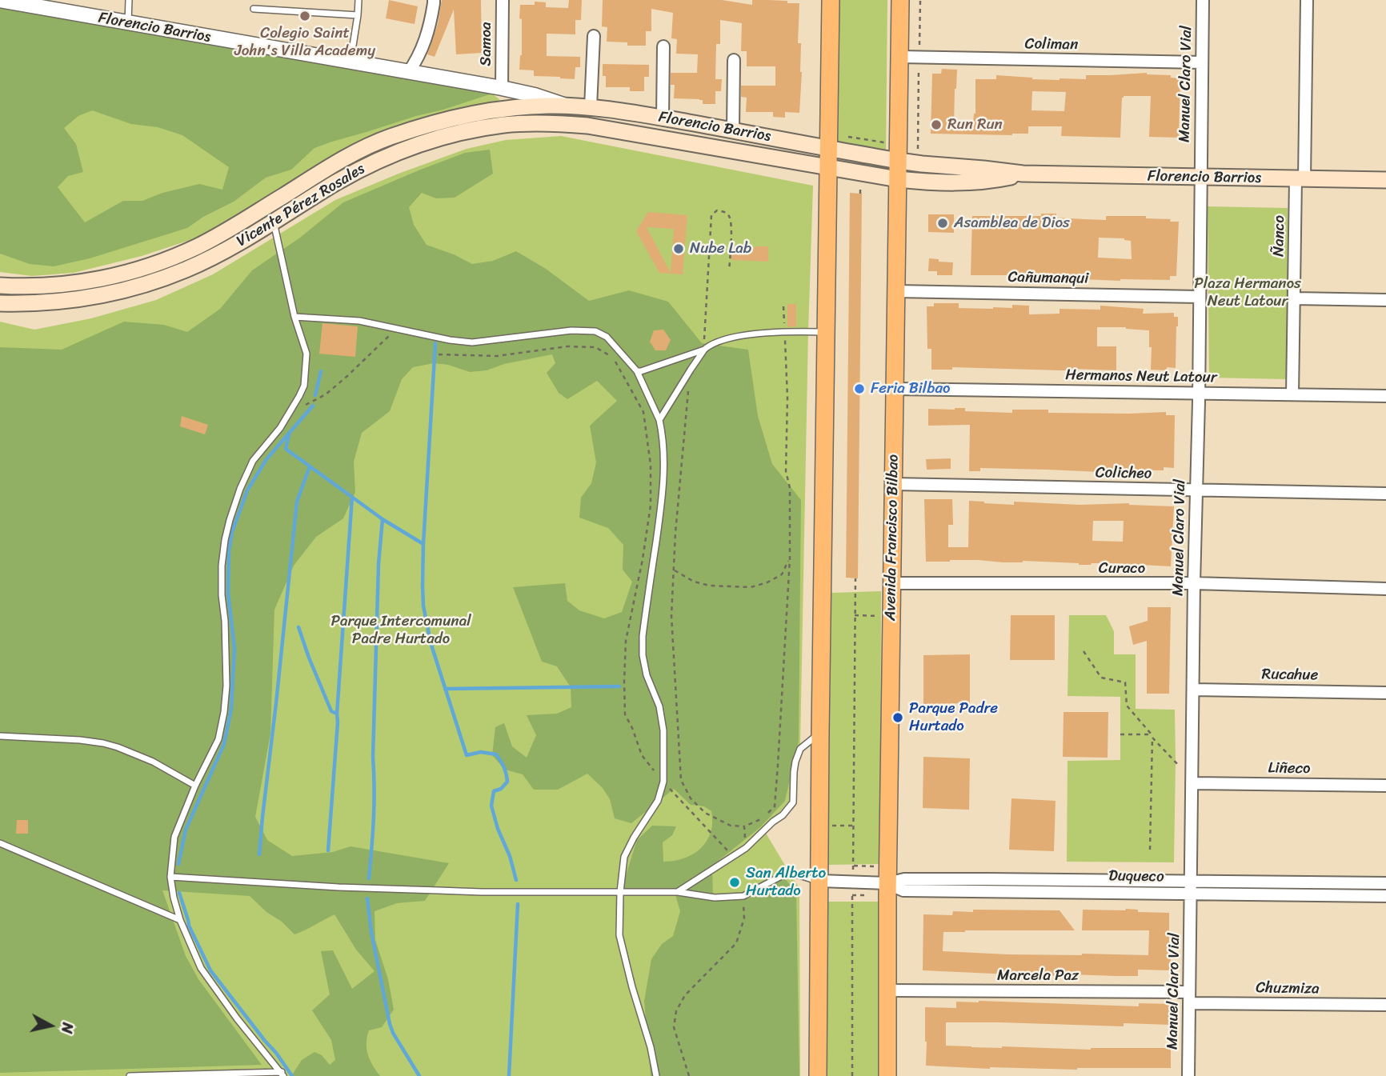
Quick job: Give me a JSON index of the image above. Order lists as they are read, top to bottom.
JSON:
{
  "streets": {
    "main road": ["Florencio Barrios", "Vicente Pérez Rosales", "Avenida Francisco Bilbao"],
    "street": [
      "Samoa",
      "Coliman",
      "Manuel Claro Vial",
      "Ñanco",
      "Cañumanqui",
      "Hermanos Neut Latour",
      "Colicheo",
      "Curaco",
      "Rucahue",
      "Liñeco",
      "Duqueco",
      "Marcela Paz",
      "Chuzmiza"
    ]
  },
  "crossings": [
    ["Florencio Barrios", "Samoa"],
    ["Florencio Barrios", "Manuel Claro Vial"],
    ["Florencio Barrios", "Vicente Pérez Rosales"],
    ["Florencio Barrios", "Ñanco"],
    ["Florencio Barrios", "Avenida Francisco Bilbao"],
    ["Coliman", "Manuel Claro Vial"],
    ["Coliman", "Avenida Francisco Bilbao"],
    ["Manuel Claro Vial", "Cañumanqui"],
    ["Manuel Claro Vial", "Hermanos Neut Latour"],
    ["Manuel Claro Vial", "Colicheo"],
    ["Manuel Claro Vial", "Curaco"],
    ["Manuel Claro Vial", "Rucahue"],
    ["Manuel Claro Vial", "Liñeco"],
    ["Manuel Claro Vial", "Duqueco"],
    ["Manuel Claro Vial", "Marcela Paz"],
    ["Manuel Claro Vial", "Chuzmiza"],
    ["Ñanco", "Hermanos Neut Latour"],
    ["Cañumanqui", "Avenida Francisco Bilbao"],
    ["Hermanos Neut Latour", "Avenida Francisco Bilbao"],
    ["Colicheo", "Avenida Francisco Bilbao"],
    ["Avenida Francisco Bilbao", "Curaco"],
    ["Avenida Francisco Bilbao", "Duqueco"],
    ["Avenida Francisco Bilbao", "Marcela Paz"],
    ["Marcela Paz", "Chuzmiza"]
  ],
  "parks": ["Plaza Hermanos Neut Latour", "Parque Intercomunal Padre Hurtado"],
  "places": [
    "Colegio Saint John's Villa Academy",
    "Run Run",
    "Asamblea de Dios",
    "Nube Lab",
    "Feria Bilbao",
    "Parque Padre Hurtado",
    "San Alberto Hurtado"
  ],
  "north": "right"
}
